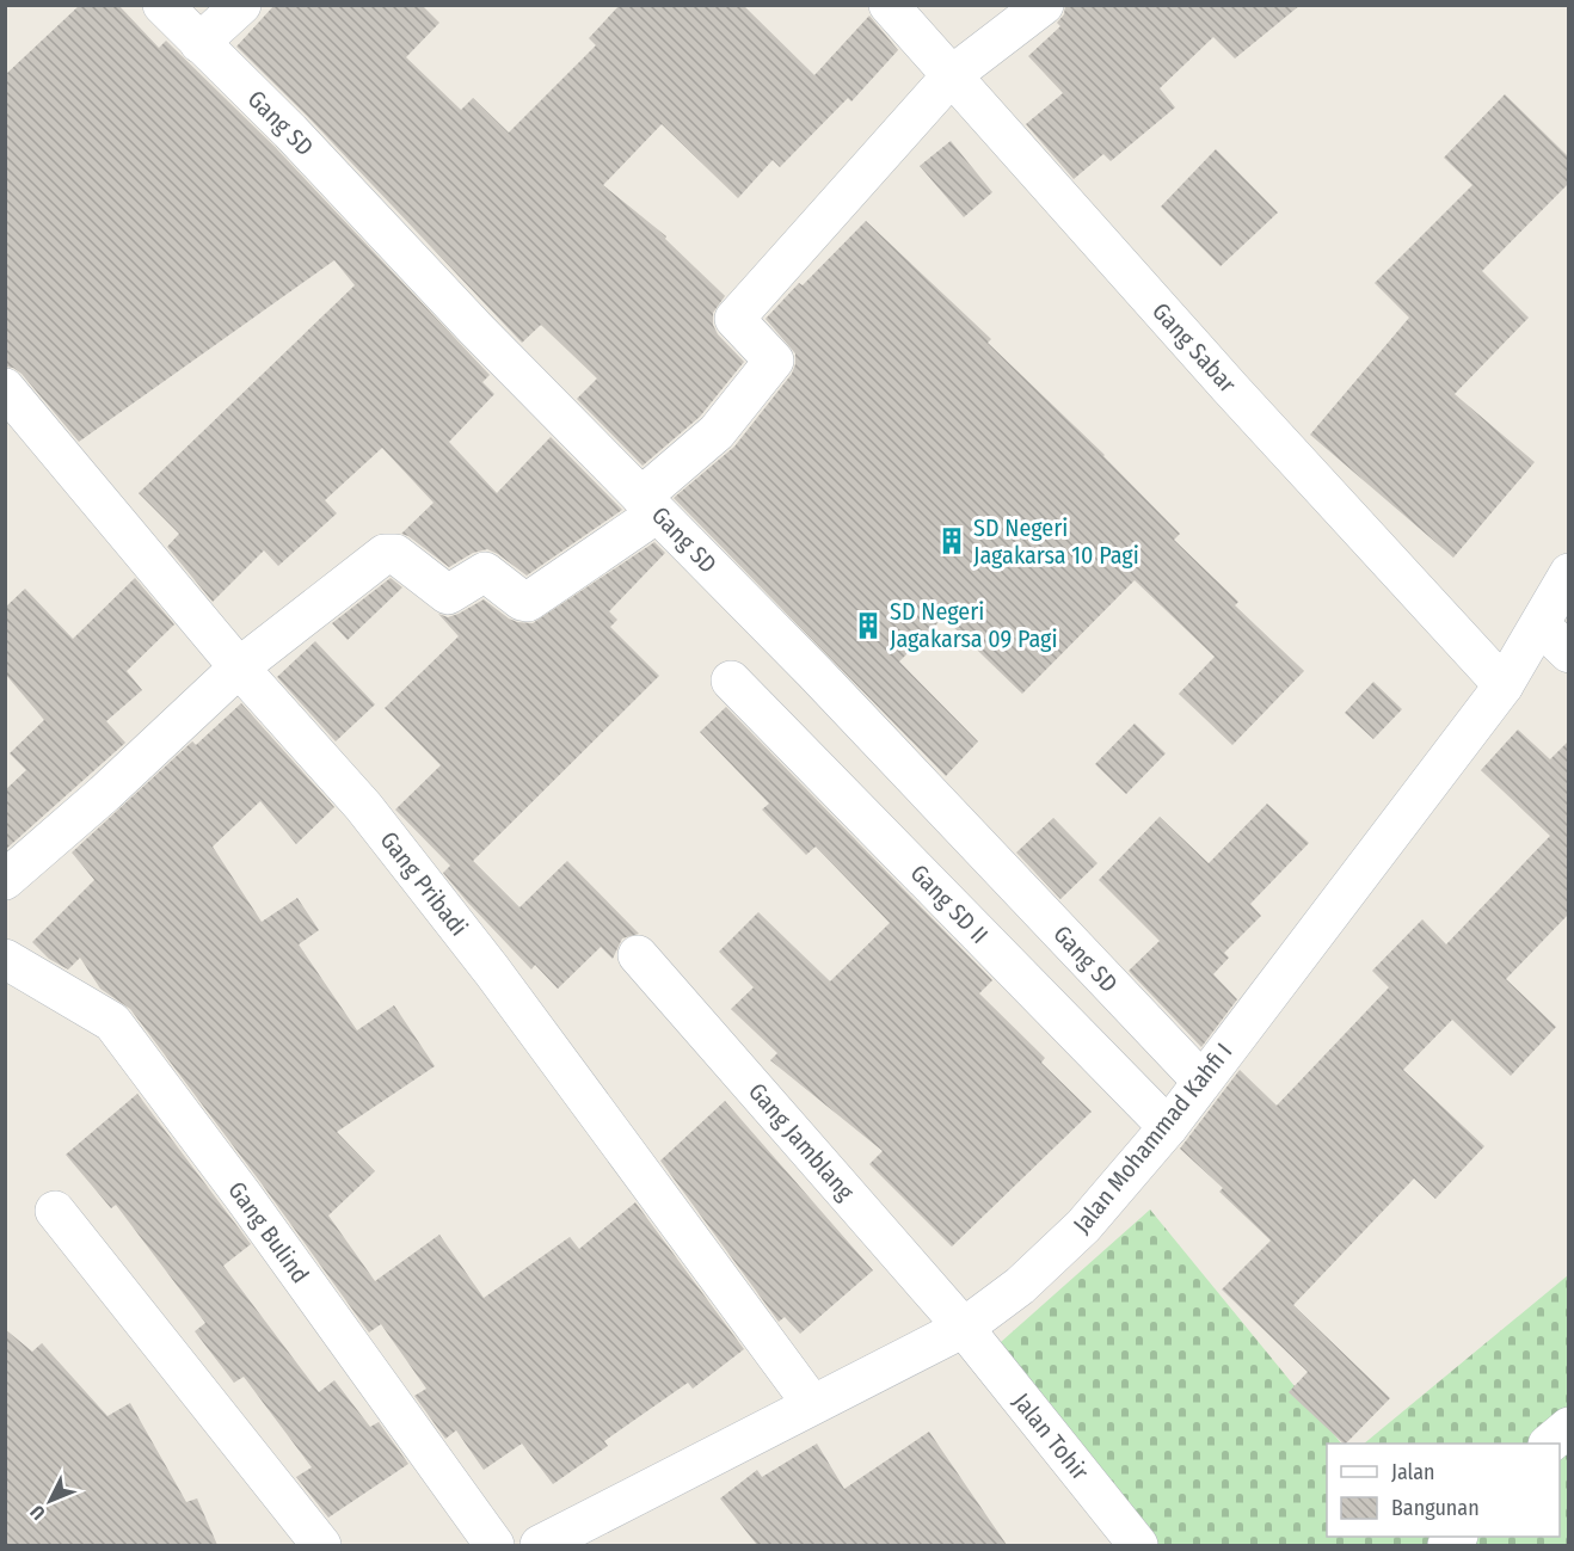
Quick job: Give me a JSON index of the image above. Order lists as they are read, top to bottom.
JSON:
{
  "streets": {
    "street": [
      "Gang SD",
      "Gang Sabar",
      "Gang Pribadi",
      "Gang SD II",
      "Jalan Mohammad Kahfi I",
      "Gang Jamblang",
      "Gang Bulind",
      "Jalan Tohir"
    ]
  },
  "crossings": [
    ["Gang SD", "Jalan Mohammad Kahfi I"],
    ["Gang Sabar", "Jalan Mohammad Kahfi I"],
    ["Gang Pribadi", "Jalan Mohammad Kahfi I"],
    ["Gang SD II", "Jalan Mohammad Kahfi I"],
    ["Jalan Mohammad Kahfi I", "Gang Jamblang"],
    ["Jalan Mohammad Kahfi I", "Jalan Tohir"],
    ["Gang Jamblang", "Jalan Tohir"]
  ],
  "places": {
    "building": ["SD Negeri Jagakarsa 10 Pagi", "SD Negeri Jagakarsa 09 Pagi"]
  },
  "legend": ["Jalan", "Bangunan"],
  "north": "bottom left"
}
